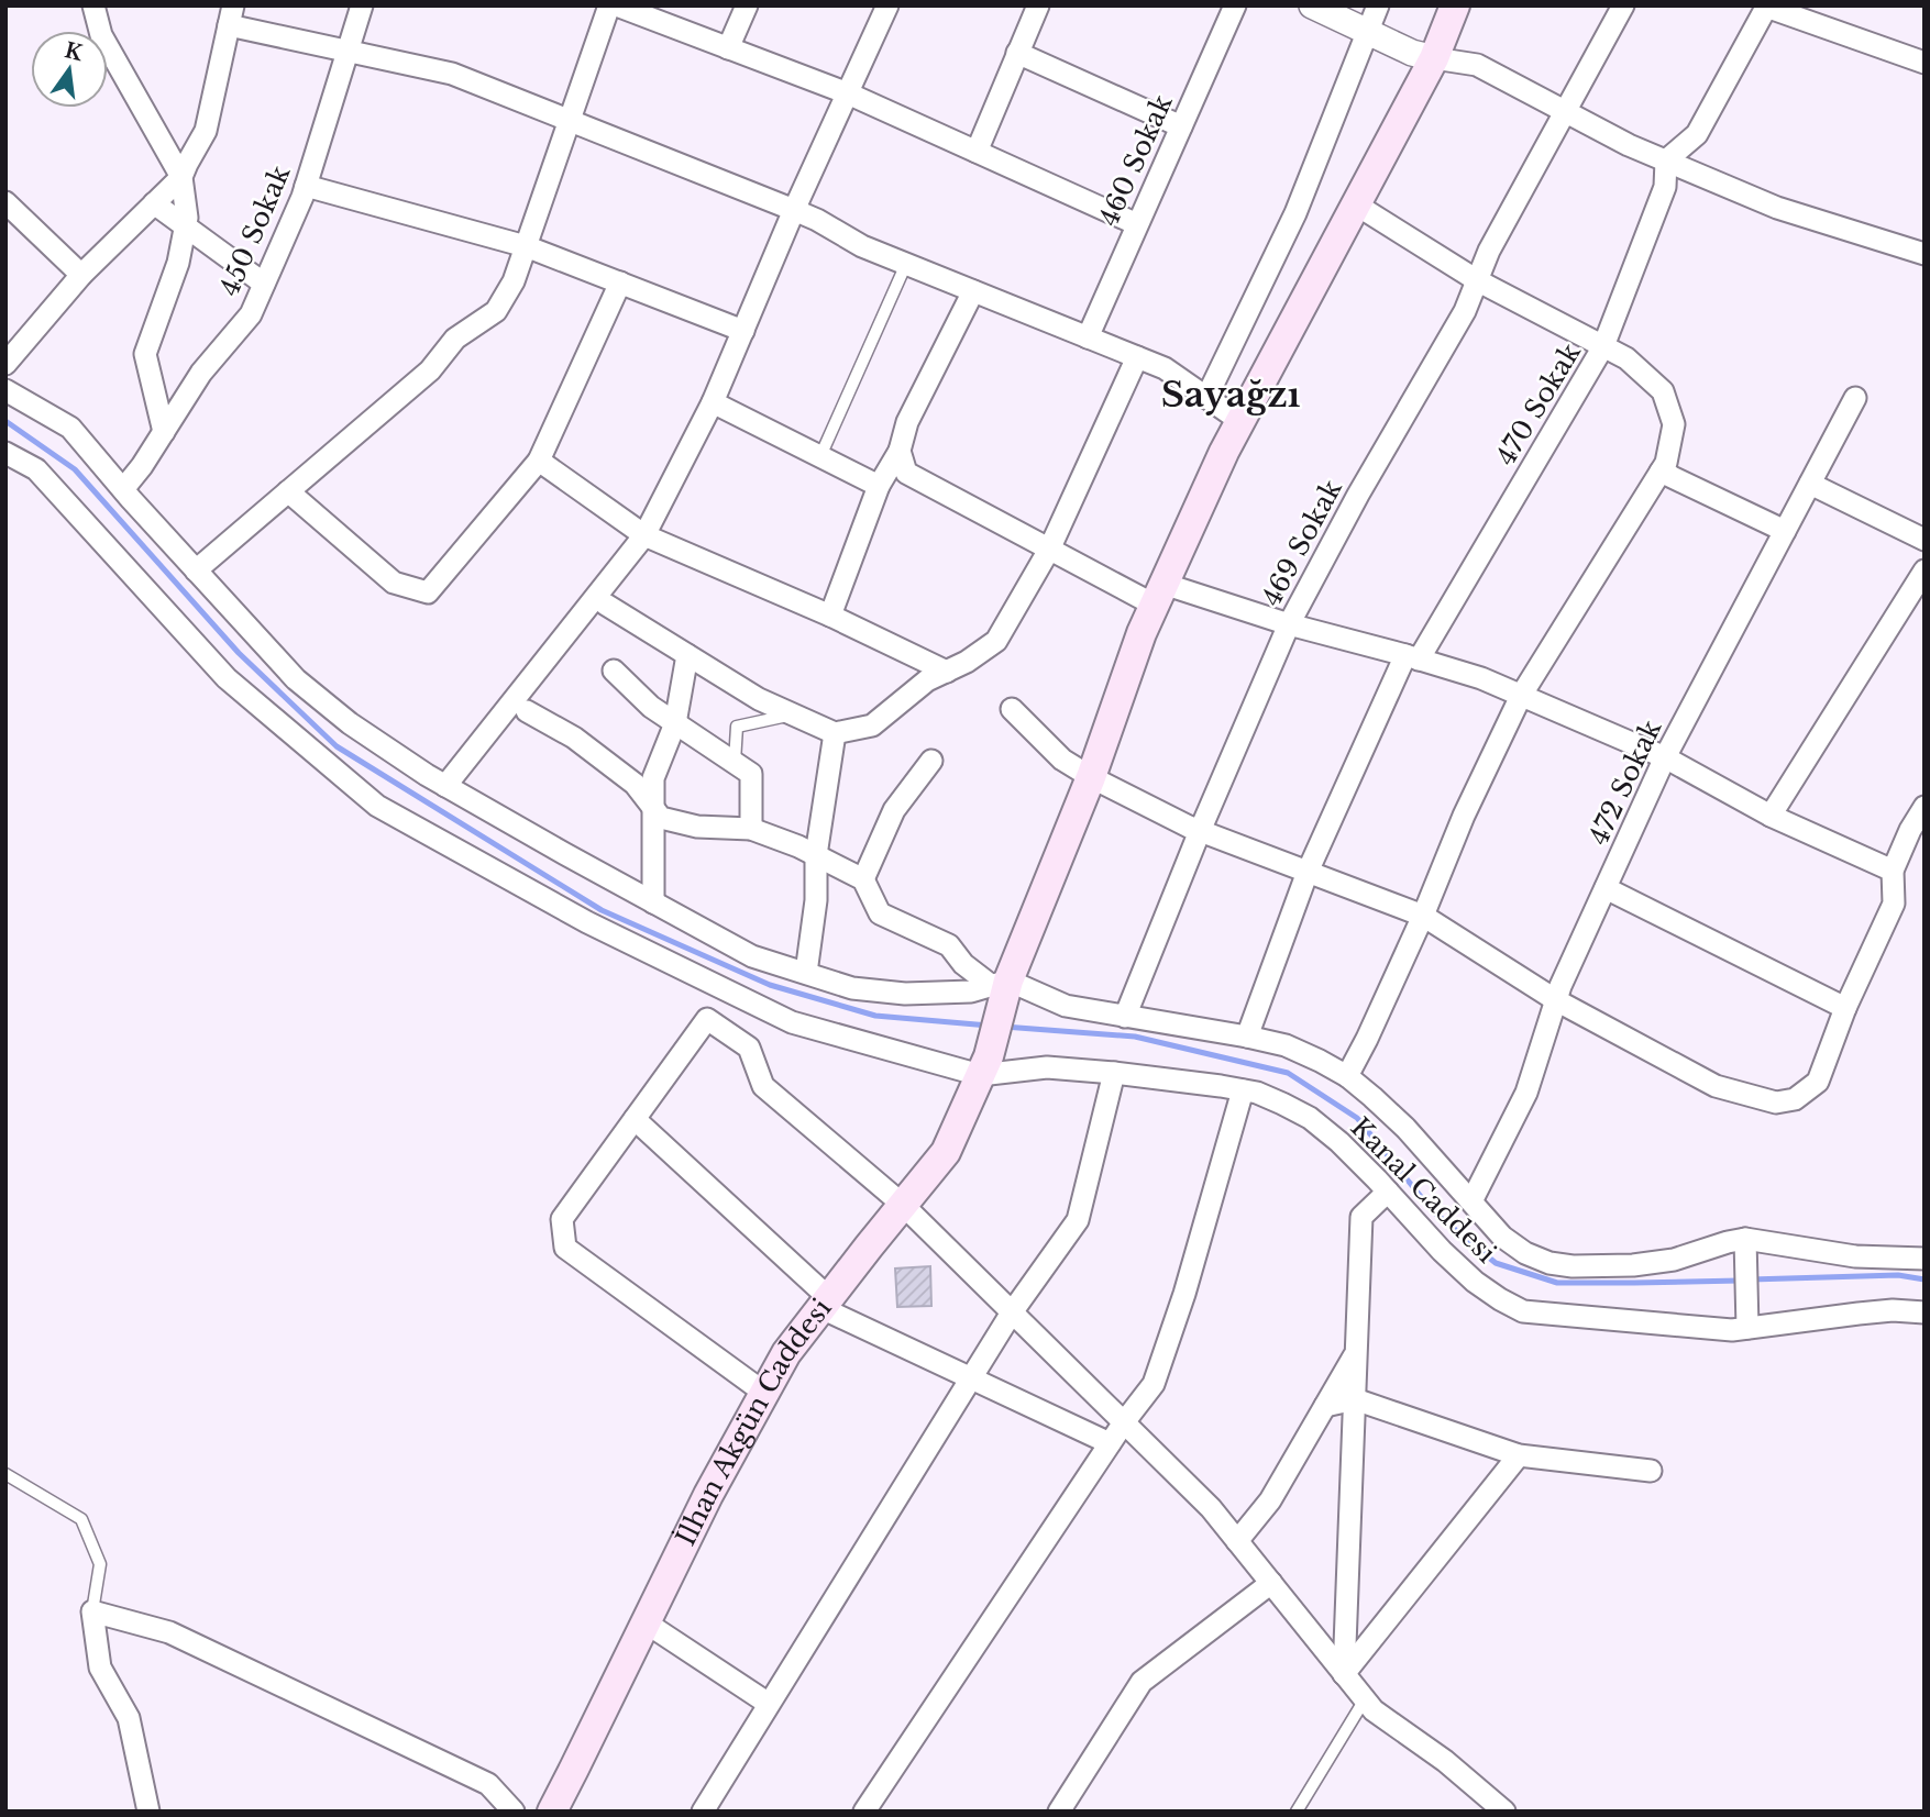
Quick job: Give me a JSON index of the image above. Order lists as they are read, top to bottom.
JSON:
{
  "streets": {
    "main road": ["İlhan Akgün Caddesi"],
    "street": [
      "460 Sokak",
      "450 Sokak",
      "470 Sokak",
      "469 Sokak",
      "472 Sokak",
      "Kanal Caddesi"
    ]
  },
  "crossings": [
    ["Kanal Caddesi", "İlhan Akgün Caddesi"]
  ],
  "districts": ["Sayağzı"],
  "north": "top"
}
